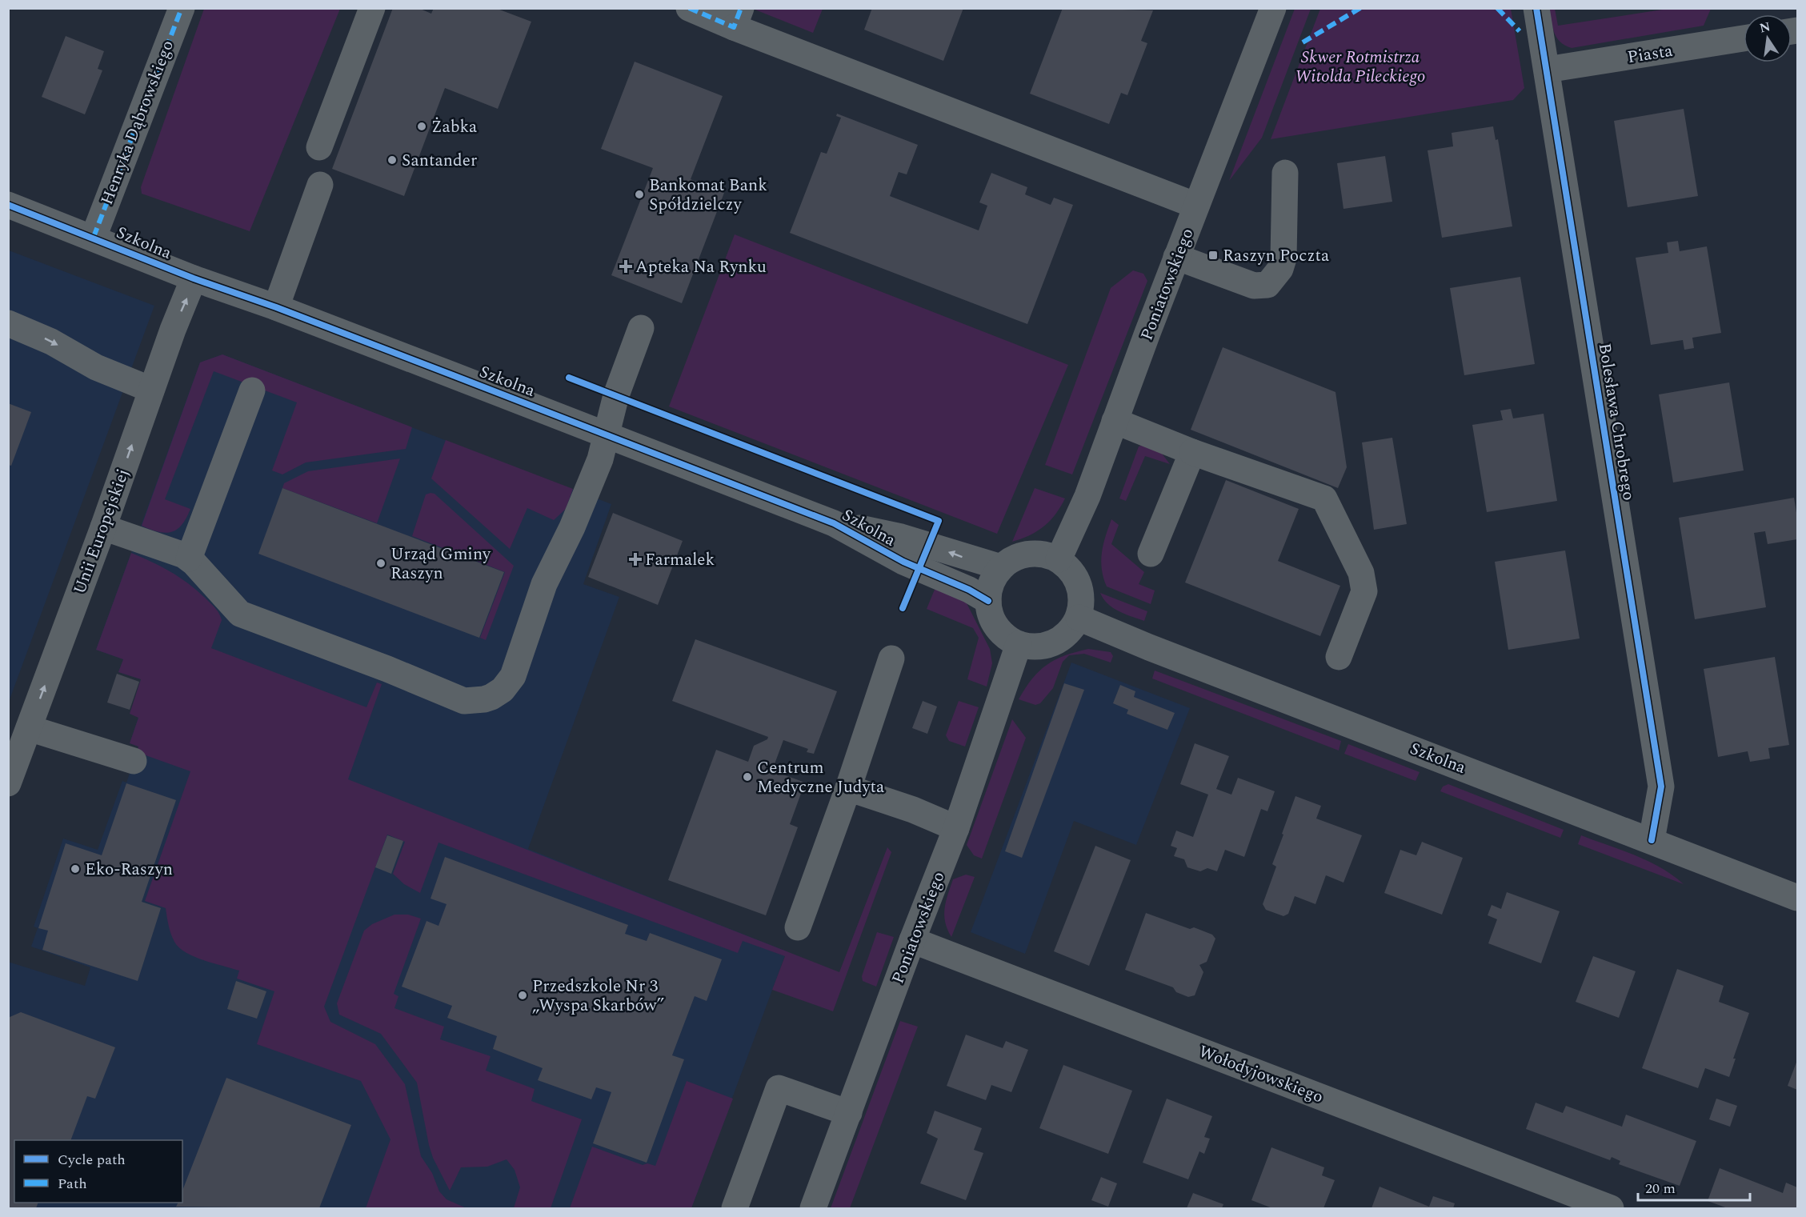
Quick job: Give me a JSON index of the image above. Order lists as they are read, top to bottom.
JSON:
{
  "streets": {
    "street": [
      "Piasta",
      "Henryka Dąbrowskiego",
      "Szkolna",
      "Poniatowskiego",
      "Bolesława Chrobrego",
      "Unii Europejskiej",
      "Wołodyjowskiego"
    ]
  },
  "crossings": [
    ["Piasta", "Bolesława Chrobrego"],
    ["Henryka Dąbrowskiego", "Szkolna"],
    ["Szkolna", "Poniatowskiego"],
    ["Szkolna", "Bolesława Chrobrego"],
    ["Szkolna", "Unii Europejskiej"],
    ["Poniatowskiego", "Wołodyjowskiego"]
  ],
  "parks": ["Skwer Rotmistrza Witolda Pileckiego"],
  "places": {
    "other": [
      "Żabka",
      "Santander",
      "Bankomat Bank Spółdzielczy",
      "Urząd Gminy Raszyn",
      "Centrum Medyczne Judyta",
      "Eko-Raszyn",
      "Przedszkole Nr 3 „Wyspa Skarbów”"
    ],
    "transit": ["Raszyn Poczta"],
    "health": ["Apteka Na Rynku", "Farmalek"]
  },
  "legend": ["Cycle path", "Path"],
  "scale_bar": "20 m",
  "north": "top"
}
